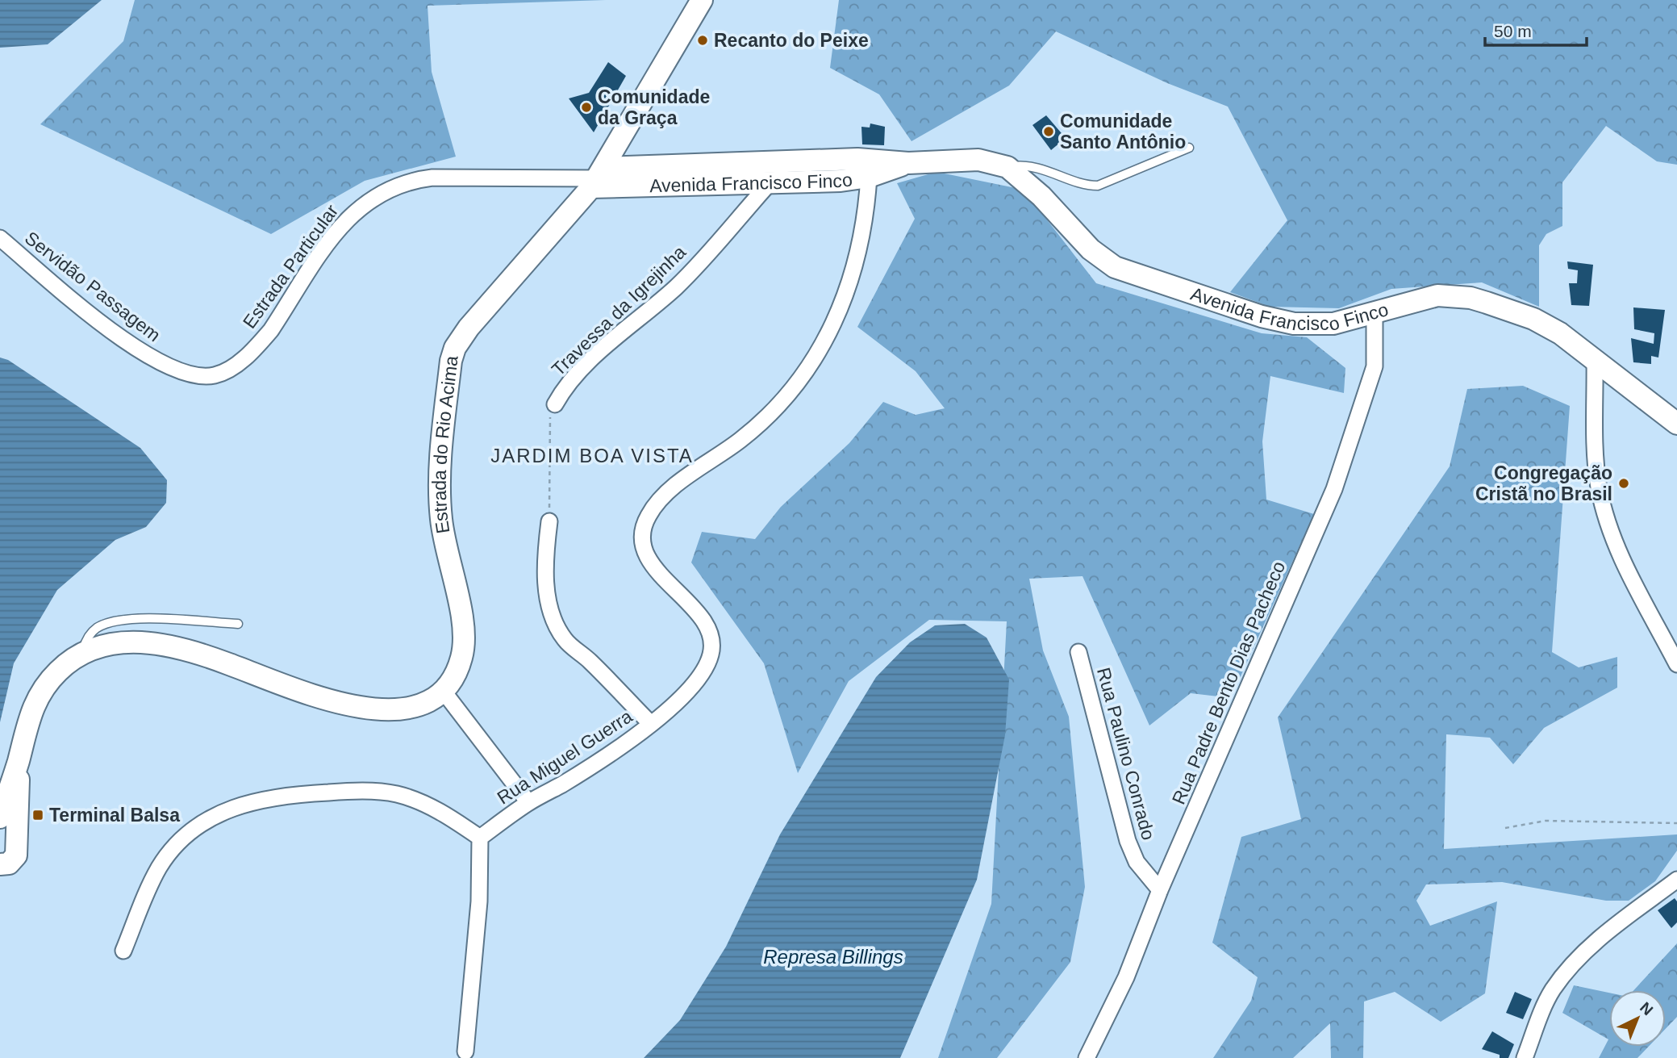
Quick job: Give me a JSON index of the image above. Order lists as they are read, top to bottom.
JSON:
{
  "streets": {
    "main road": ["Avenida Francisco Finco", "Estrada do Rio Acima"],
    "street": [
      "Estrada Particular",
      "Servidão Passagem",
      "Travessa da Igrejinha",
      "Rua Padre Bento Dias Pacheco",
      "Rua Paulino Conrado",
      "Rua Miguel Guerra"
    ]
  },
  "crossings": [
    ["Avenida Francisco Finco", "Estrada Particular"],
    ["Avenida Francisco Finco", "Travessa da Igrejinha"],
    ["Avenida Francisco Finco", "Estrada do Rio Acima"],
    ["Avenida Francisco Finco", "Rua Padre Bento Dias Pacheco"],
    ["Avenida Francisco Finco", "Rua Miguel Guerra"],
    ["Estrada Particular", "Servidão Passagem"],
    ["Rua Padre Bento Dias Pacheco", "Rua Paulino Conrado"]
  ],
  "districts": ["JARDIM BOA VISTA"],
  "water": ["Represa Billings"],
  "places": {
    "other": [
      "Recanto do Peixe",
      "Comunidade da Graça",
      "Comunidade Santo Antônio",
      "Congregação Cristã no Brasil"
    ],
    "transit": ["Terminal Balsa"]
  },
  "scale_bar": "50 m",
  "north": "top right"
}
